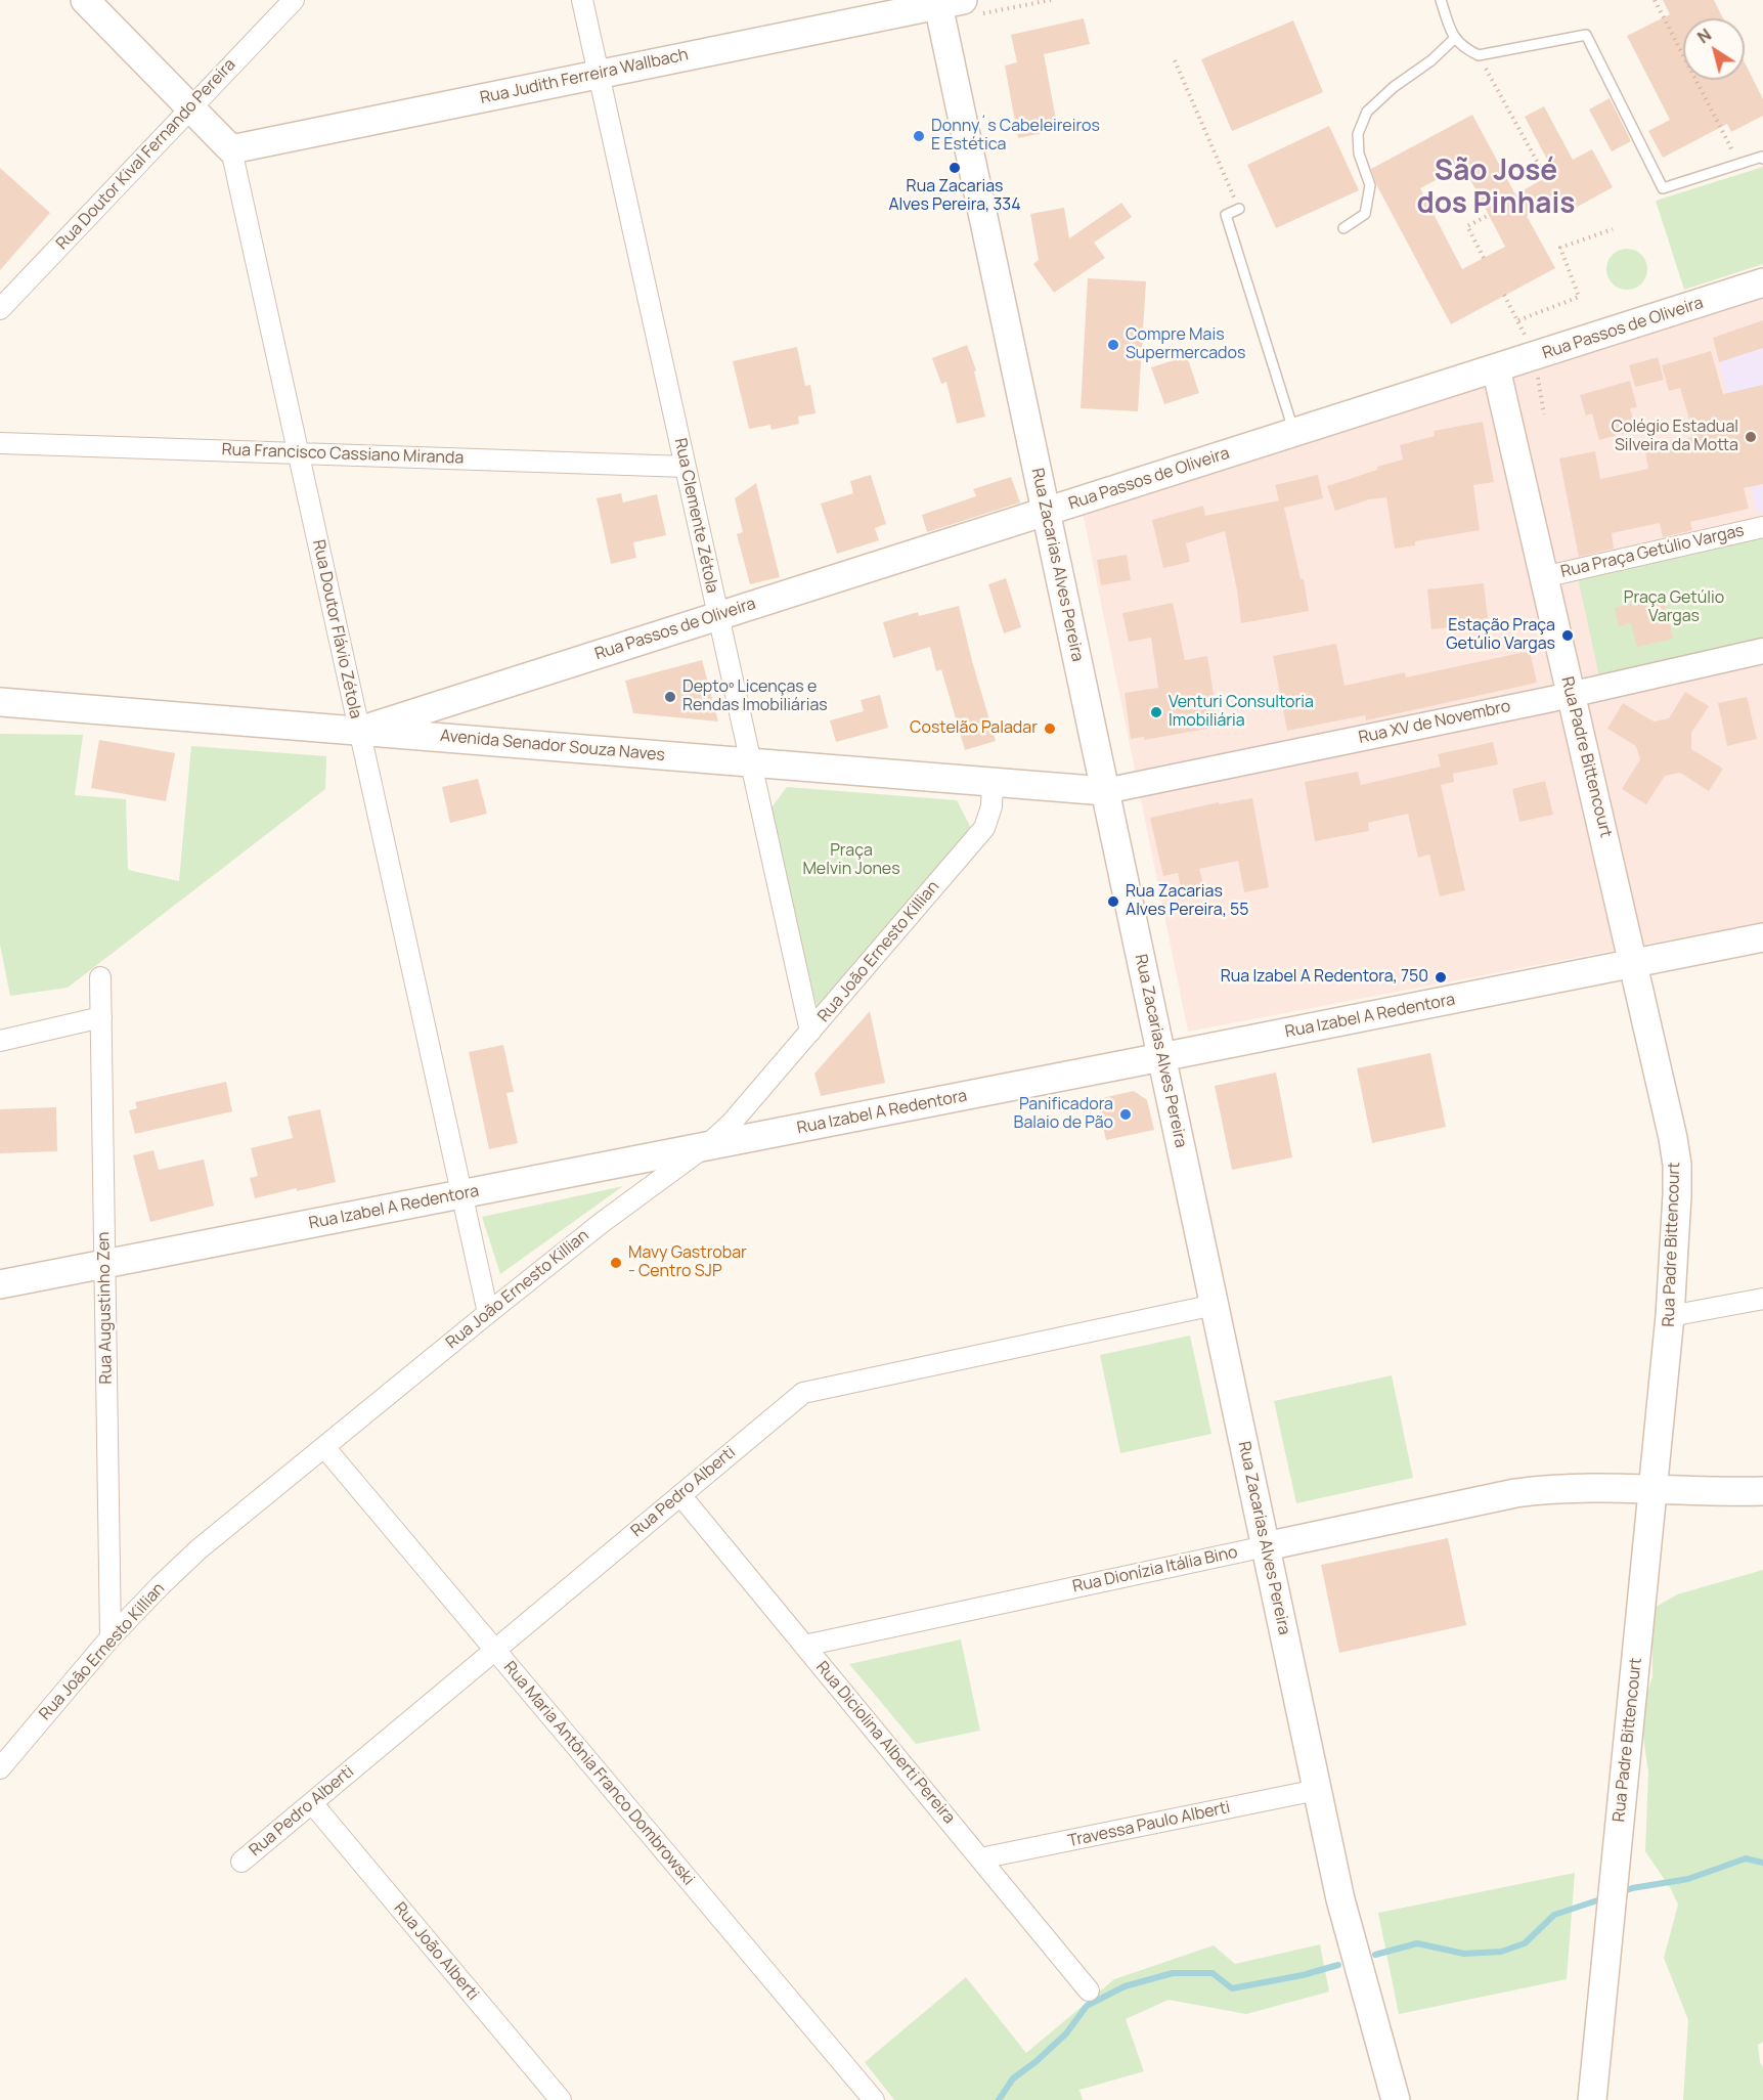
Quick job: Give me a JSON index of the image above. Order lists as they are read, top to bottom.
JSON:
{
  "streets": {
    "main road": [
      "Rua Judith Ferreira Wallbach",
      "Rua Passos de Oliveira",
      "Rua Zacarias Alves Pereira",
      "Avenida Senador Souza Naves",
      "Rua Padre Bittencourt",
      "Rua Izabel A Redentora",
      "Rua Dionízia Itália Bino"
    ],
    "street": [
      "Rua Doutor Kival Fernando Pereira",
      "Rua Francisco Cassiano Miranda",
      "Rua Clemente Zétola",
      "Rua Praça Getúlio Vargas",
      "Rua Doutor Flávio Zétola",
      "Rua XV de Novembro",
      "Rua João Ernesto Killian",
      "Rua Augustinho Zen",
      "Rua Pedro Alberti",
      "Rua Diciolina Alberti Pereira",
      "Rua Maria Antônia Franco Dombrowski",
      "Travessa Paulo Alberti",
      "Rua João Alberti"
    ]
  },
  "crossings": [
    ["Rua Judith Ferreira Wallbach", "Rua Clemente Zétola"],
    ["Rua Judith Ferreira Wallbach", "Rua Zacarias Alves Pereira"],
    ["Rua Judith Ferreira Wallbach", "Rua Doutor Flávio Zétola"],
    ["Rua Passos de Oliveira", "Rua Clemente Zétola"],
    ["Rua Passos de Oliveira", "Rua Zacarias Alves Pereira"],
    ["Rua Passos de Oliveira", "Rua Doutor Flávio Zétola"],
    ["Rua Passos de Oliveira", "Avenida Senador Souza Naves"],
    ["Rua Passos de Oliveira", "Rua Padre Bittencourt"],
    ["Rua Francisco Cassiano Miranda", "Rua Clemente Zétola"],
    ["Rua Francisco Cassiano Miranda", "Rua Doutor Flávio Zétola"],
    ["Rua Clemente Zétola", "Avenida Senador Souza Naves"],
    ["Rua Clemente Zétola", "Rua João Ernesto Killian"],
    ["Rua Praça Getúlio Vargas", "Rua Padre Bittencourt"],
    ["Rua Zacarias Alves Pereira", "Rua XV de Novembro"],
    ["Rua Zacarias Alves Pereira", "Avenida Senador Souza Naves"],
    ["Rua Zacarias Alves Pereira", "Rua Izabel A Redentora"],
    ["Rua Zacarias Alves Pereira", "Rua Pedro Alberti"],
    ["Rua Zacarias Alves Pereira", "Rua Dionízia Itália Bino"],
    ["Rua Zacarias Alves Pereira", "Travessa Paulo Alberti"],
    ["Rua Doutor Flávio Zétola", "Avenida Senador Souza Naves"],
    ["Rua Doutor Flávio Zétola", "Rua João Ernesto Killian"],
    ["Rua Doutor Flávio Zétola", "Rua Izabel A Redentora"],
    ["Rua XV de Novembro", "Avenida Senador Souza Naves"],
    ["Rua XV de Novembro", "Rua Padre Bittencourt"],
    ["Avenida Senador Souza Naves", "Rua João Ernesto Killian"],
    ["Rua Padre Bittencourt", "Rua Izabel A Redentora"],
    ["Rua Padre Bittencourt", "Rua Dionízia Itália Bino"],
    ["Rua João Ernesto Killian", "Rua Izabel A Redentora"],
    ["Rua João Ernesto Killian", "Rua Augustinho Zen"],
    ["Rua João Ernesto Killian", "Rua Maria Antônia Franco Dombrowski"],
    ["Rua Izabel A Redentora", "Rua Augustinho Zen"],
    ["Rua Pedro Alberti", "Rua Diciolina Alberti Pereira"],
    ["Rua Pedro Alberti", "Rua Maria Antônia Franco Dombrowski"],
    ["Rua Pedro Alberti", "Rua João Alberti"],
    ["Rua Dionízia Itália Bino", "Rua Diciolina Alberti Pereira"],
    ["Rua Diciolina Alberti Pereira", "Travessa Paulo Alberti"]
  ],
  "districts": ["São José dos Pinhais"],
  "parks": ["Praça Getúlio Vargas", "Praça Melvin Jones"],
  "places": [
    "Donny´s Cabeleireiros E Estética",
    "Rua Zacarias Alves Pereira, 334",
    "Compre Mais Supermercados",
    "Colégio Estadual Silveira da Motta",
    "Estação Praça Getúlio Vargas",
    "Deptoº Licenças e Rendas Imobiliárias",
    "Venturi Consultoria Imobiliária",
    "Costelão Paladar",
    "Rua Zacarias Alves Pereira, 55",
    "Rua Izabel A Redentora, 750",
    "Panificadora Balaio de Pão",
    "Mavy Gastrobar - Centro SJP"
  ],
  "north": "top left"
}
